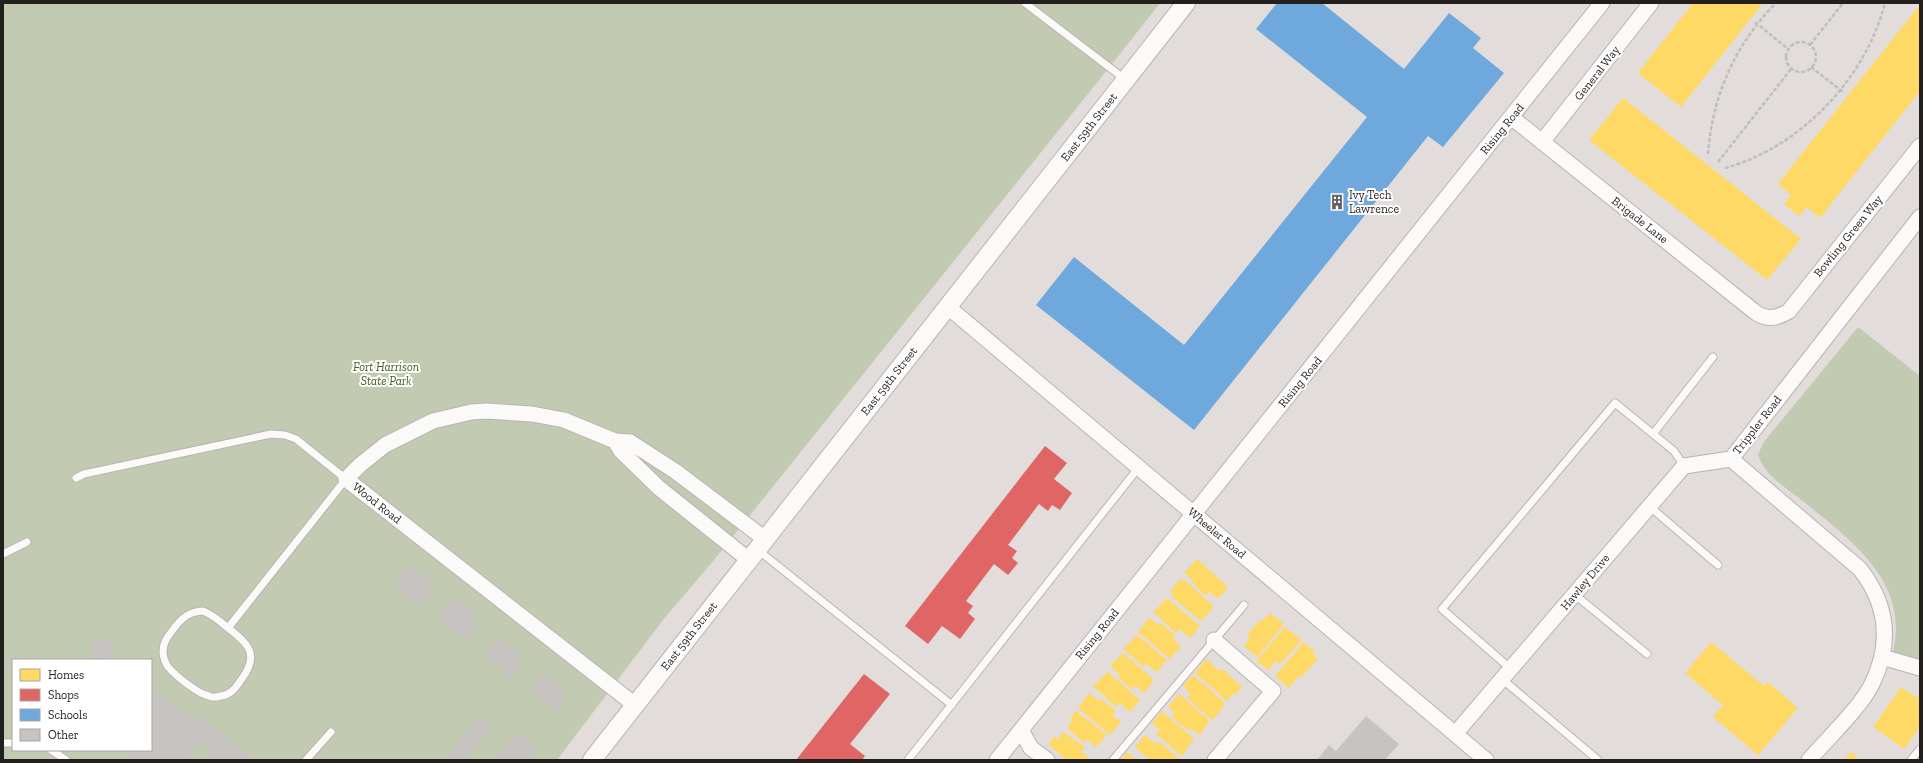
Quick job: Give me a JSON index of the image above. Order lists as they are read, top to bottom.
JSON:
{
  "streets": {
    "street": [
      "General Way",
      "East 59th Street",
      "Rising Road",
      "Brigade Lane",
      "Bowling Green Way",
      "Trippler Road",
      "Wood Road",
      "Wheeler Road",
      "Hawley Drive"
    ]
  },
  "crossings": [
    ["General Way", "Brigade Lane"],
    ["East 59th Street", "Wood Road"],
    ["East 59th Street", "Wheeler Road"],
    ["Rising Road", "Brigade Lane"],
    ["Rising Road", "Wheeler Road"],
    ["Brigade Lane", "Bowling Green Way"],
    ["Wheeler Road", "Hawley Drive"]
  ],
  "parks": ["Fort Harrison State Park"],
  "places": {
    "building": ["Ivy Tech Lawrence"]
  },
  "legend": [
    "Homes",
    "Shops",
    "Schools",
    "Other"
  ]
}
